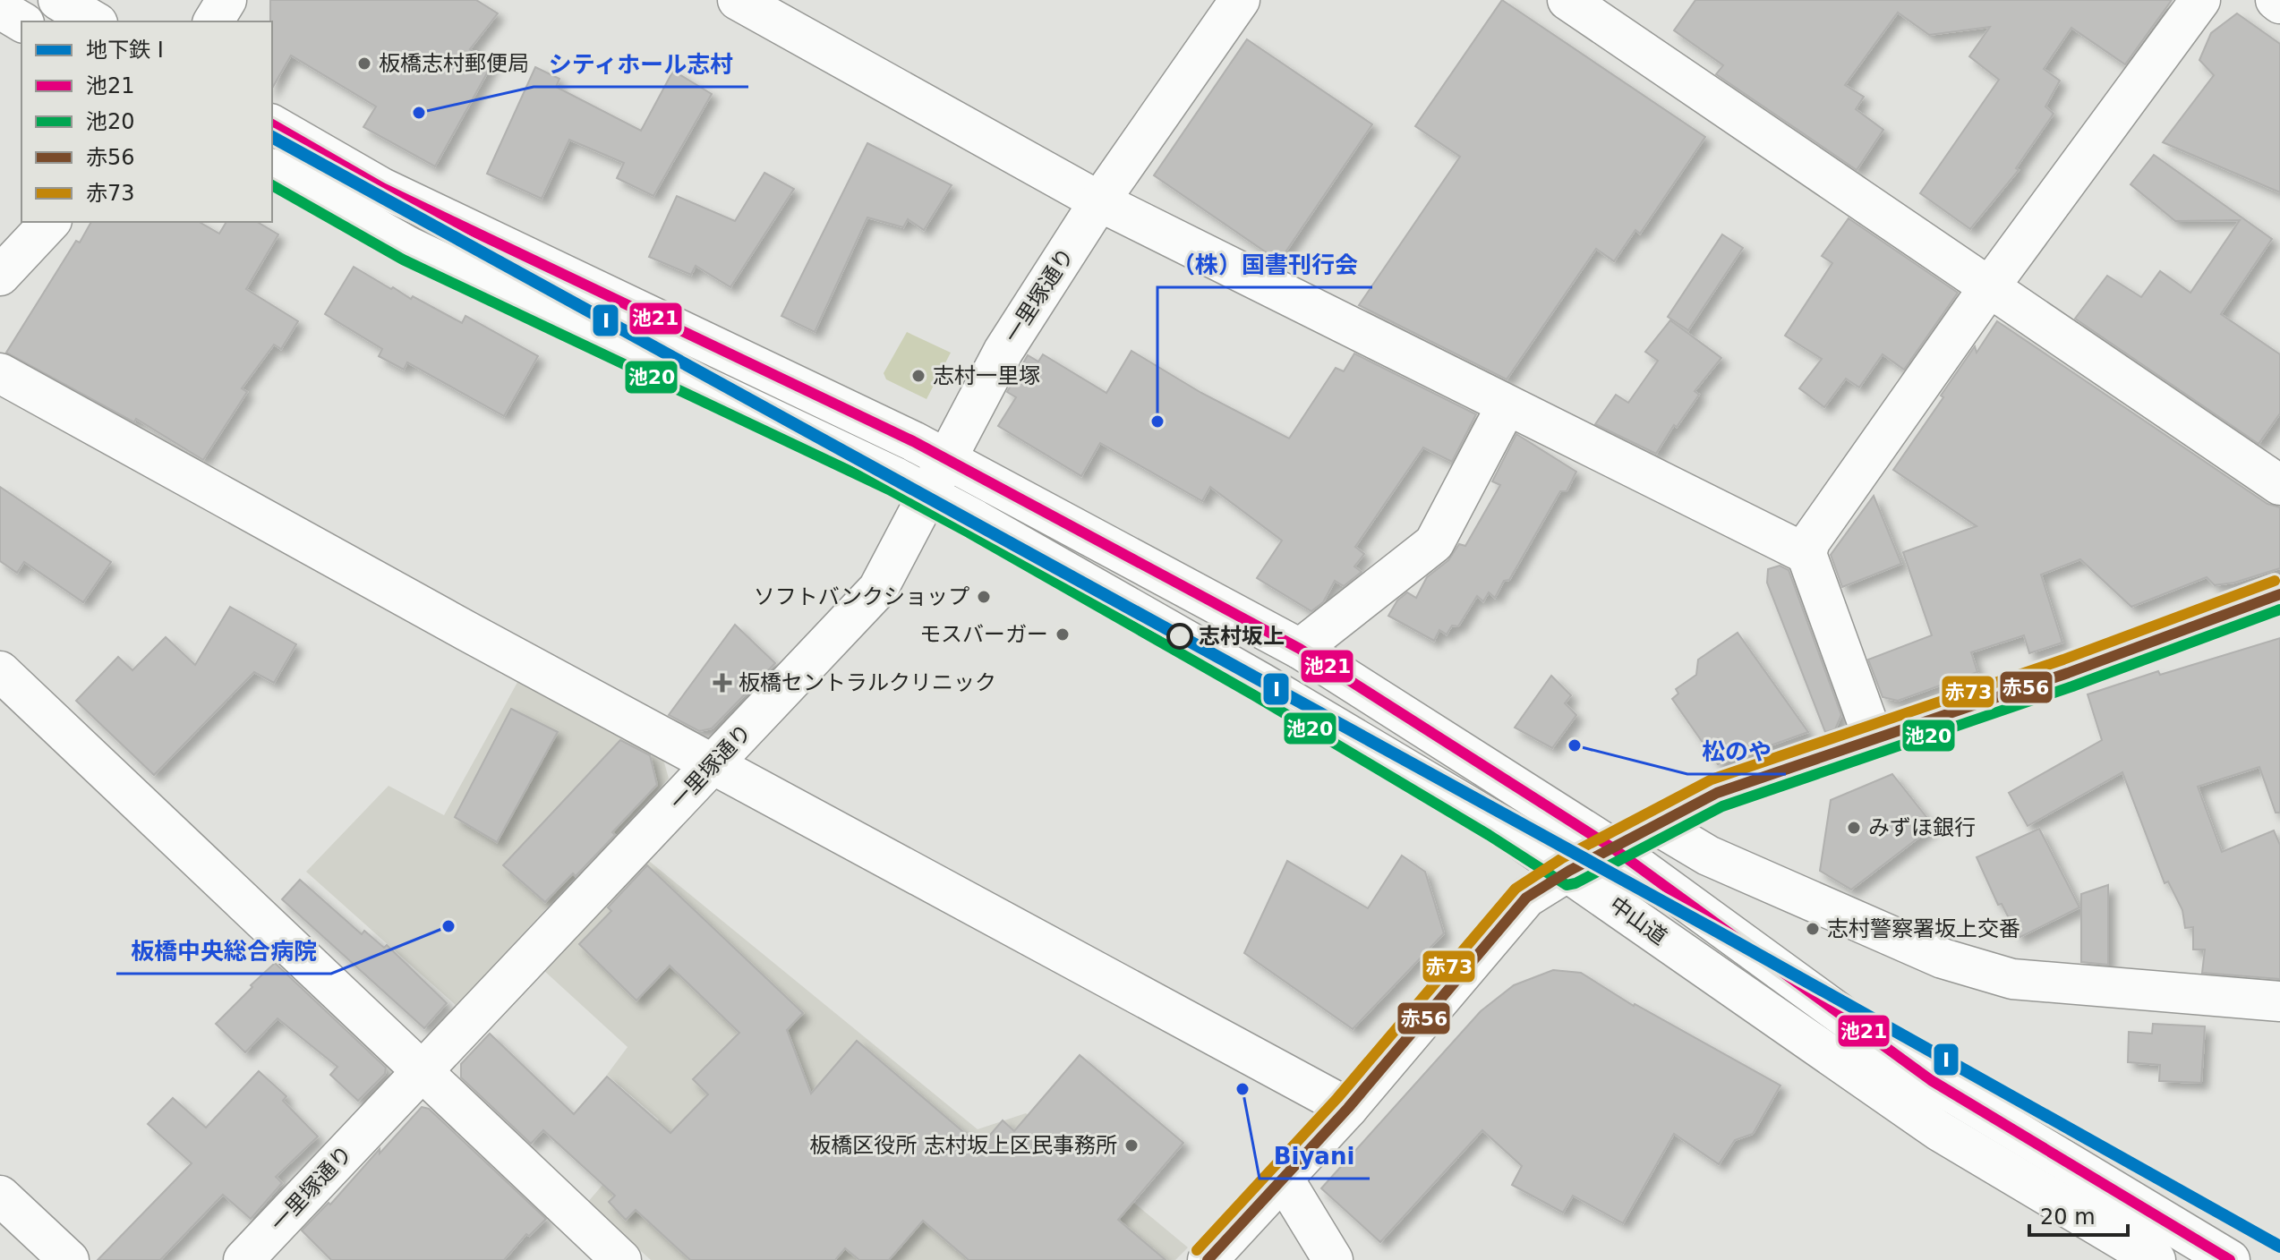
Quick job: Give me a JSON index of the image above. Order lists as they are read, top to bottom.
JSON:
{
  "streets": {
    "main road": ["一里塚通り", "中山道"]
  },
  "crossings": [
    ["一里塚通り", "中山道"]
  ],
  "places": {
    "other": [
      "板橋志村郵便局",
      "シティホール志村",
      "志村一里塚",
      "（株）国書刊行会",
      "ソフトバンクショップ",
      "モスバーガー",
      "志村坂上",
      "松のや",
      "みずほ銀行",
      "板橋中央総合病院",
      "志村警察署坂上交番",
      "Biyani",
      "板橋区役所 志村坂上区民事務所"
    ],
    "health": ["板橋セントラルクリニック"]
  },
  "lines": [
    "transit line 池21",
    "metro line I",
    "transit line 池20",
    "transit line 赤73",
    "transit line 赤56"
  ],
  "legend": [
    "地下鉄 I",
    "池21",
    "池20",
    "赤56",
    "赤73"
  ],
  "scale_bar": "20 m"
}
